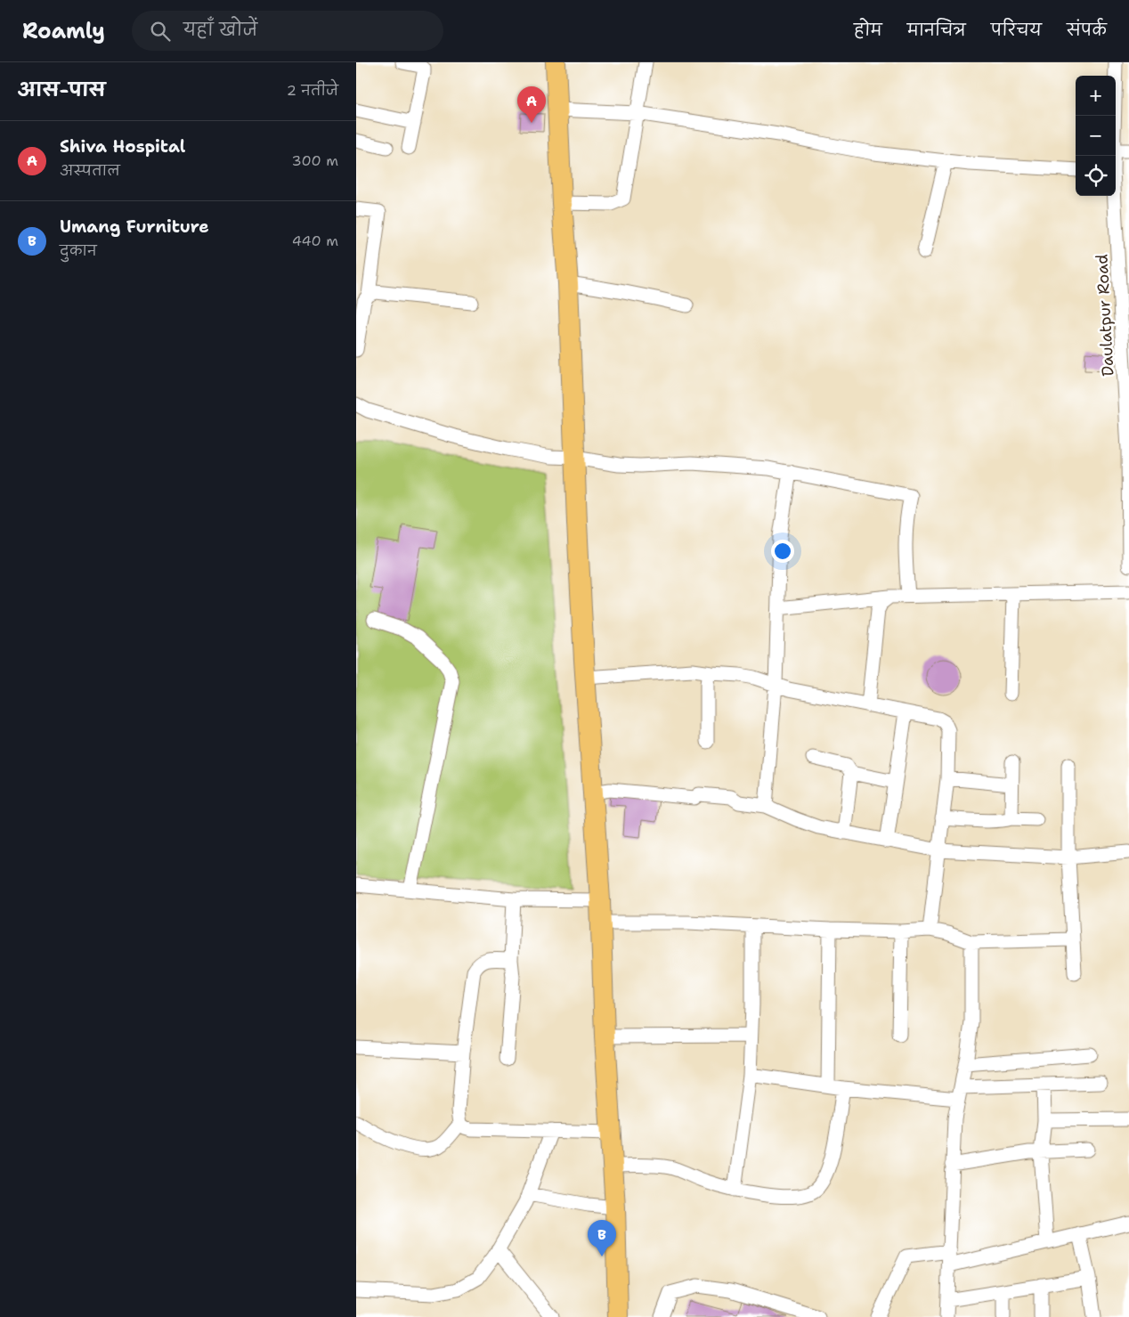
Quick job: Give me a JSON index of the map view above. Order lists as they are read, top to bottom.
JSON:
{
  "streets": {
    "street": ["Daulatpur Road"]
  },
  "page": {
    "header": "Roamly",
    "search": "यहाँ खोजें",
    "nav": [
      "होम",
      "मानचित्र",
      "परिचय",
      "संपर्क"
    ],
    "heading": ["आस-पास", "2 नतीजे"],
    "map_buttons": ["+", "−"],
    "pins": ["A", "B"],
    "list": [
      {
        "mark": "A",
        "name": "Shiva Hospital",
        "note": "अस्पताल",
        "value": "300 m"
      },
      {
        "mark": "B",
        "name": "Umang Furniture",
        "note": "दुकान",
        "value": "440 m"
      }
    ]
  }
}
